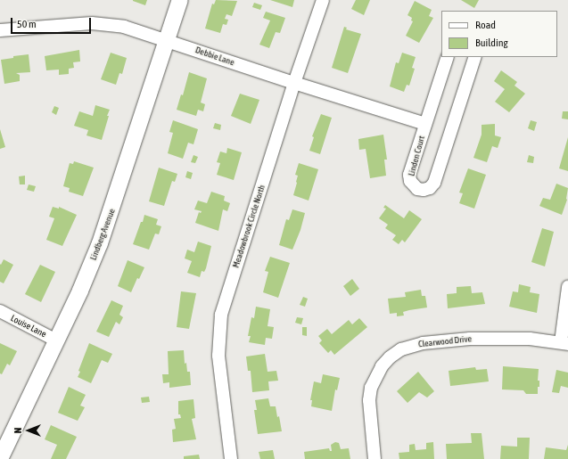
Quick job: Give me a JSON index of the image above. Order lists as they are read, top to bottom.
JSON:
{
  "streets": {
    "street": [
      "Debbie Lane",
      "Linden Court",
      "Meadowbrook Circle North",
      "Lindberg Avenue",
      "Louise Lane",
      "Clearwood Drive"
    ]
  },
  "crossings": [
    ["Debbie Lane", "Linden Court"],
    ["Debbie Lane", "Meadowbrook Circle North"],
    ["Debbie Lane", "Lindberg Avenue"],
    ["Lindberg Avenue", "Louise Lane"]
  ],
  "legend": ["Road", "Building"],
  "scale_bar": "50 m",
  "north": "left"
}
